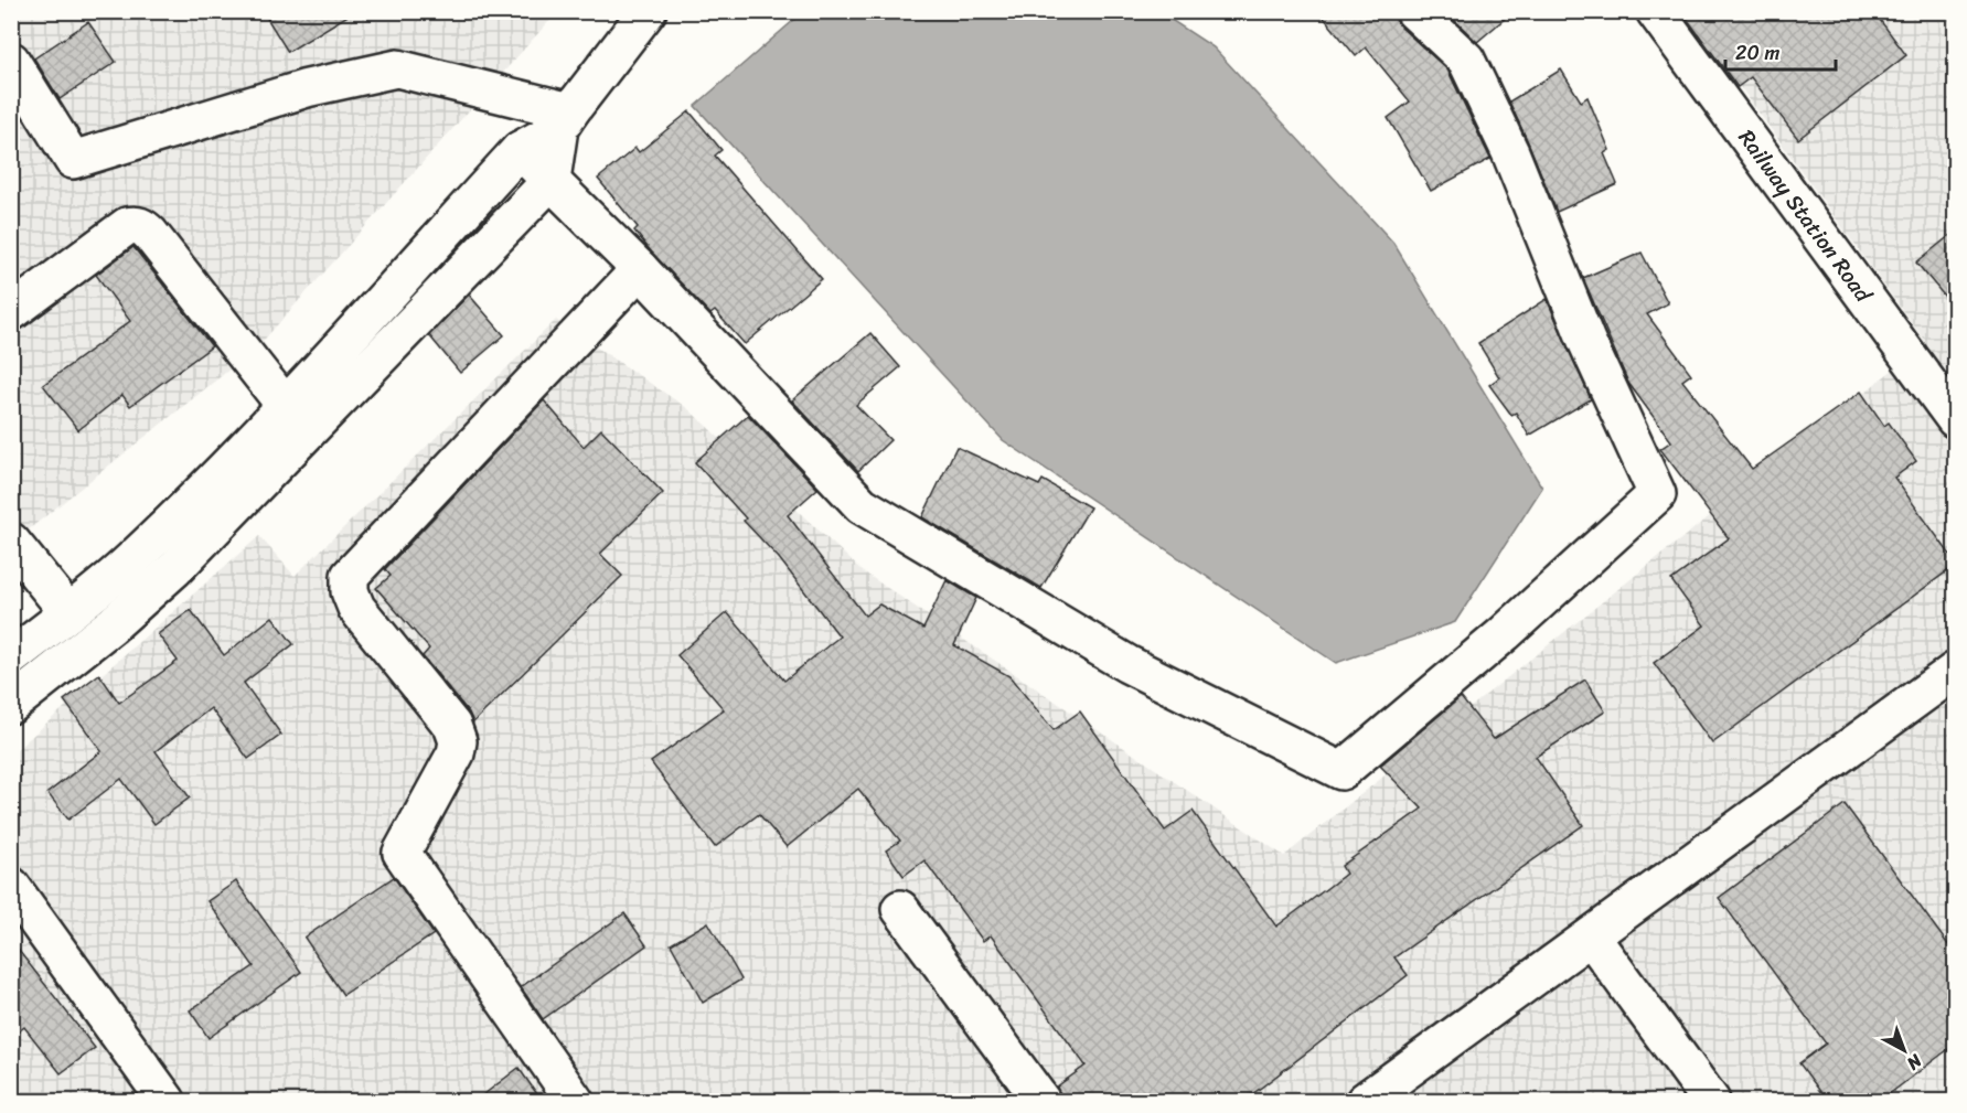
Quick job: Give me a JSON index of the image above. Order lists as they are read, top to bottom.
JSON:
{
  "streets": {
    "street": ["Railway Station Road"]
  },
  "scale_bar": "20 m",
  "north": "bottom right"
}
